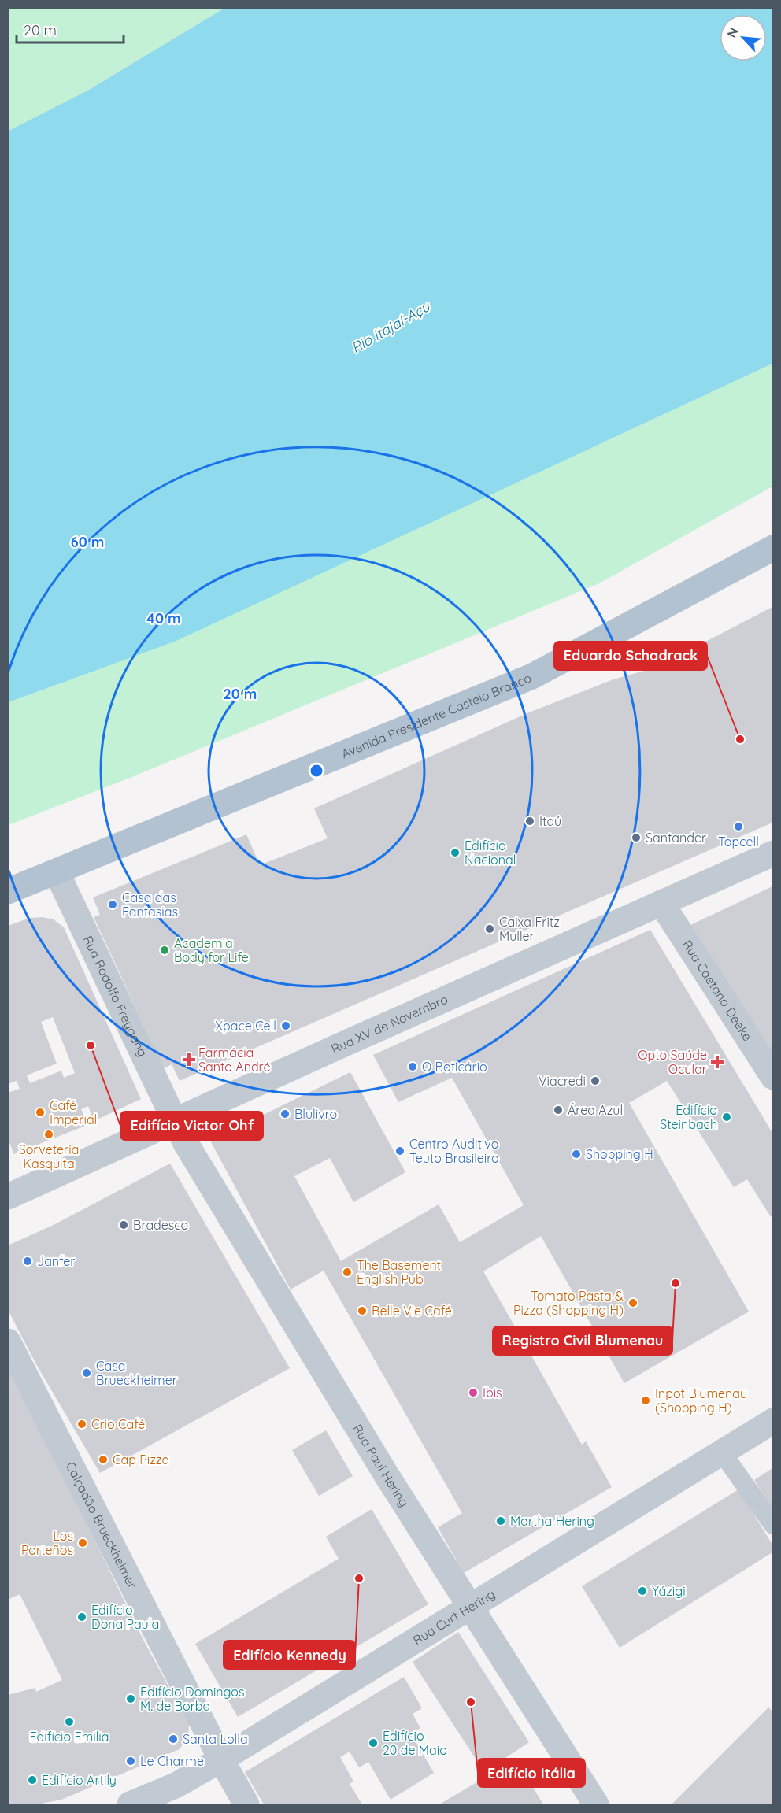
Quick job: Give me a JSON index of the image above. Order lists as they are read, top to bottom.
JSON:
{
  "streets": {
    "main road": ["Avenida Presidente Castelo Branco"],
    "street": [
      "Rua Caetano Deeke",
      "Rua Rodolfo Freygang",
      "Rua XV de Novembro",
      "Rua Paul Hering",
      "Calçadão Brueckheimer",
      "Rua Curt Hering"
    ]
  },
  "crossings": [
    ["Avenida Presidente Castelo Branco", "Rua Rodolfo Freygang"],
    ["Rua Caetano Deeke", "Rua XV de Novembro"],
    ["Rua Rodolfo Freygang", "Rua XV de Novembro"],
    ["Rua Rodolfo Freygang", "Rua Paul Hering"],
    ["Rua XV de Novembro", "Rua Paul Hering"],
    ["Rua Paul Hering", "Rua Curt Hering"],
    ["Calçadão Brueckheimer", "Rua Curt Hering"]
  ],
  "water": ["Rio Itajaí-Açu"],
  "places": {
    "other": [
      "Eduardo Schadrack",
      "Itaú",
      "Topcell",
      "Santander",
      "Edifício Nacional",
      "Casa das Fantasias",
      "Caixa Fritz Muller",
      "Academia Body for Life",
      "Xpace Cell",
      "Edifício Victor Ohf",
      "O Boticário",
      "Viacredi",
      "Área Azul",
      "Café Imperial",
      "Blulivro",
      "Edifício Steinbach",
      "Sorveteria Kasquita",
      "Centro Auditivo Teuto Brasileiro",
      "Shopping H",
      "Bradesco",
      "Janfer",
      "The Basement English Pub",
      "Registro Civil Blumenau",
      "Tomato Pasta & Pizza (Shopping H)",
      "Belle Vie Café",
      "Casa Brueckheimer",
      "Ibis",
      "Inpot Blumenau (Shopping H)",
      "Crio Café",
      "Cap Pizza",
      "Martha Hering",
      "Los Porteños",
      "Edifício Kennedy",
      "Yázigi",
      "Edifício Dona Paula",
      "Edifício Domingos M. de Borba",
      "Edifício Itália",
      "Edifício Emilia",
      "Santa Lolla",
      "Edifício 20 de Maio",
      "Le Charme",
      "Edifício Artily"
    ],
    "health": ["Farmácia Santo André", "Opto Saúde Ocular"]
  },
  "scale_bar": "20 m",
  "north": "top left",
  "rings": ["60 m", "40 m", "20 m"]
}
